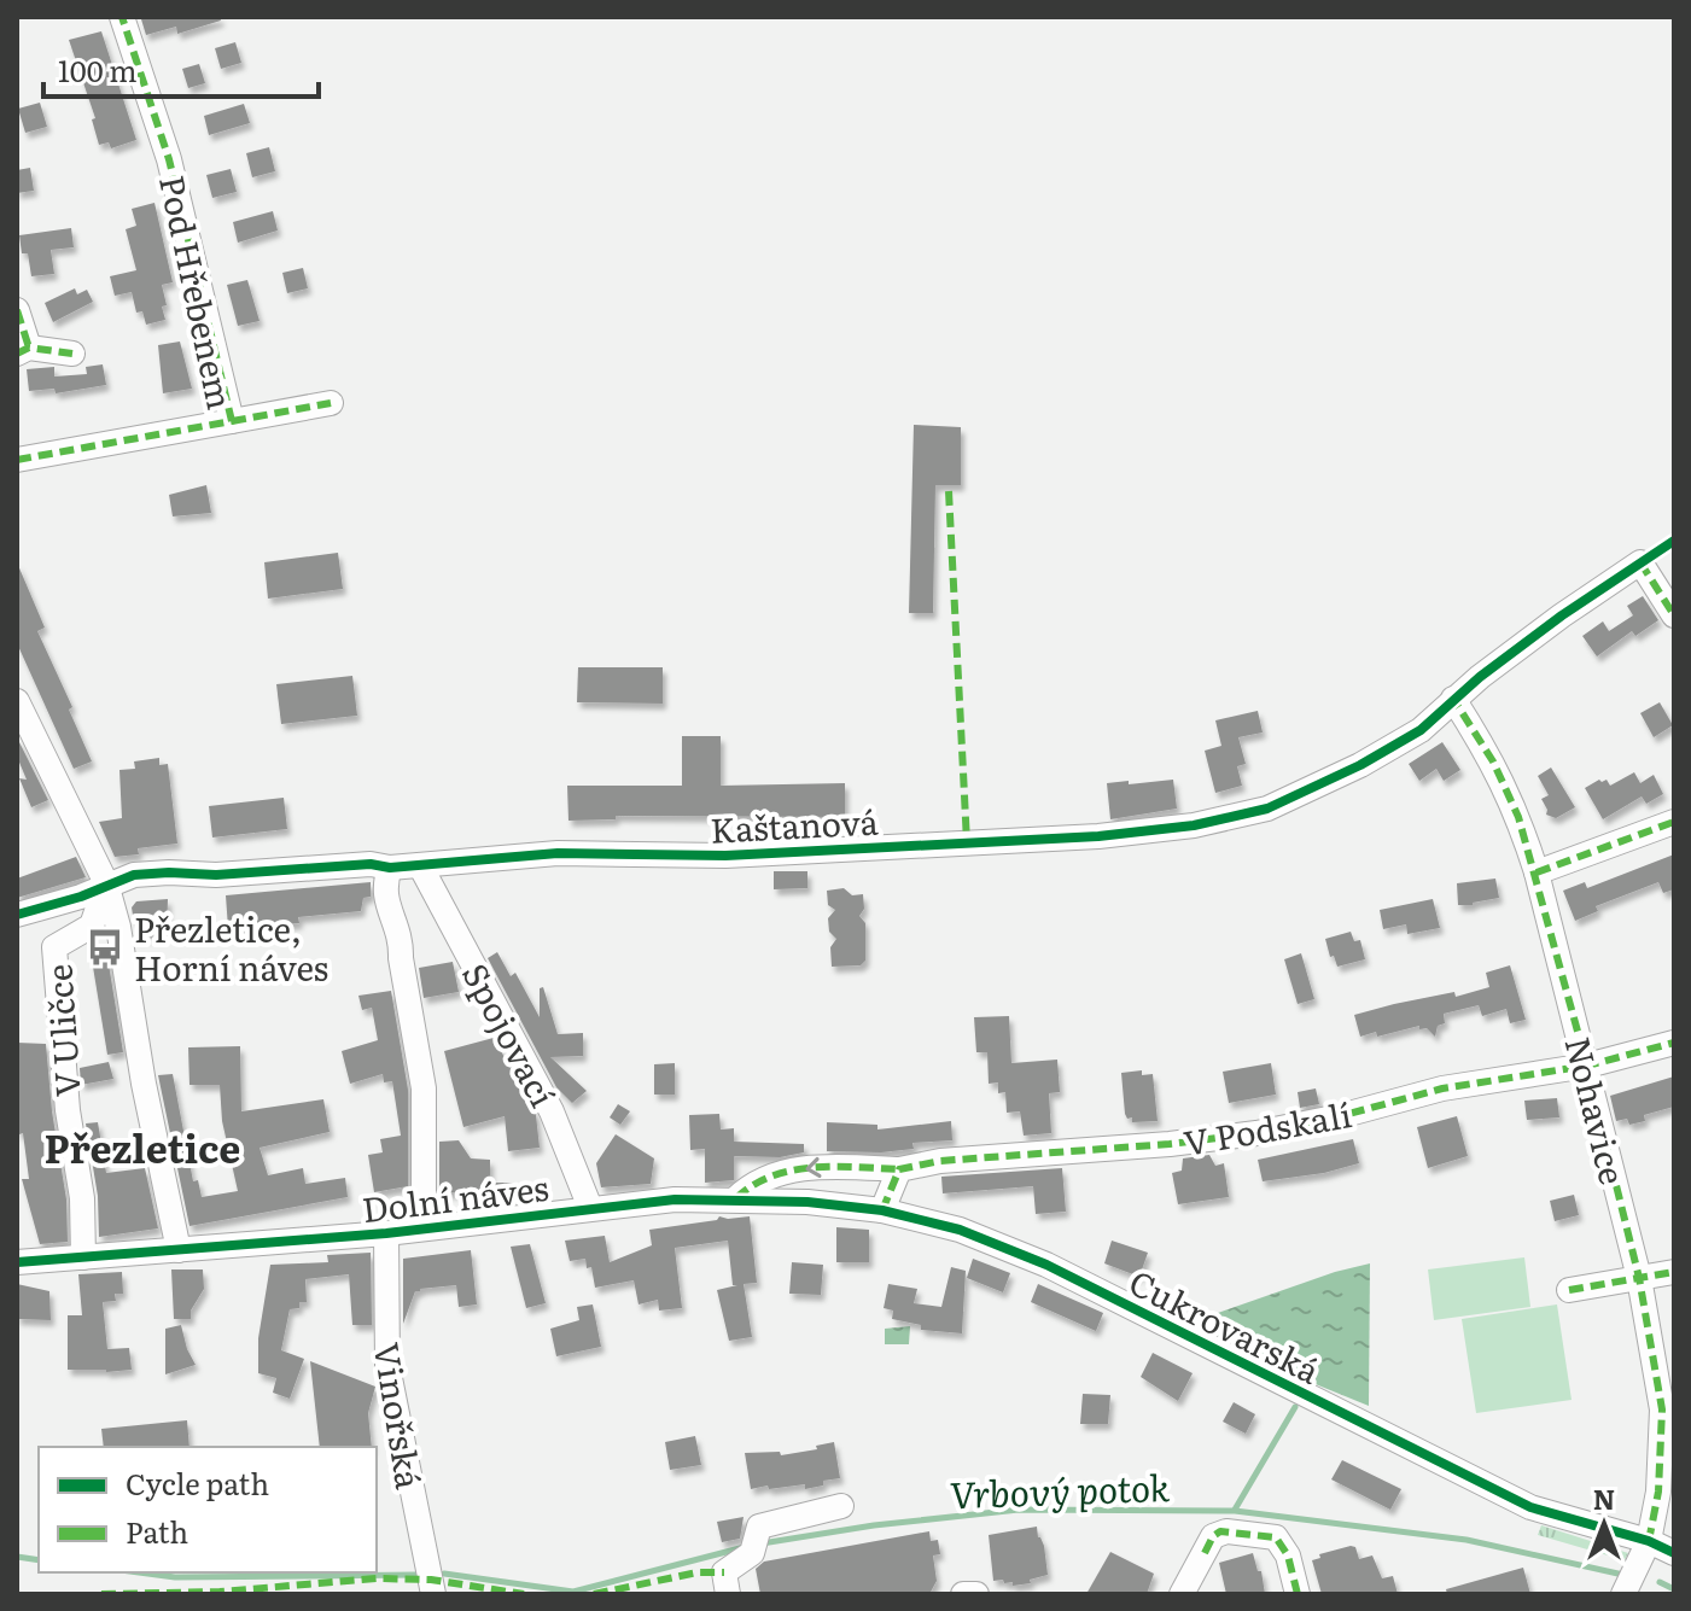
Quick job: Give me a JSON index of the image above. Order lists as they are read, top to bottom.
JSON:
{
  "streets": {
    "street": [
      "Pod Hřebenem",
      "Kaštanová",
      "V Uličce",
      "Spojovací",
      "Nohavice",
      "V Podskalí",
      "Dolní náves",
      "Cukrovarská",
      "Vinořská"
    ]
  },
  "crossings": [
    ["Kaštanová", "V Uličce"],
    ["Kaštanová", "Spojovací"],
    ["Kaštanová", "Nohavice"],
    ["V Uličce", "Dolní náves"],
    ["Spojovací", "Dolní náves"],
    ["Nohavice", "V Podskalí"],
    ["Nohavice", "Cukrovarská"],
    ["V Podskalí", "Dolní náves"],
    ["V Podskalí", "Cukrovarská"],
    ["Dolní náves", "Cukrovarská"],
    ["Dolní náves", "Vinořská"]
  ],
  "districts": ["Přezletice"],
  "water": ["Vrbový potok"],
  "places": {
    "bus stop": ["Přezletice, Horní náves"]
  },
  "legend": ["Cycle path", "Path"],
  "scale_bar": "100 m",
  "north": "top"
}
